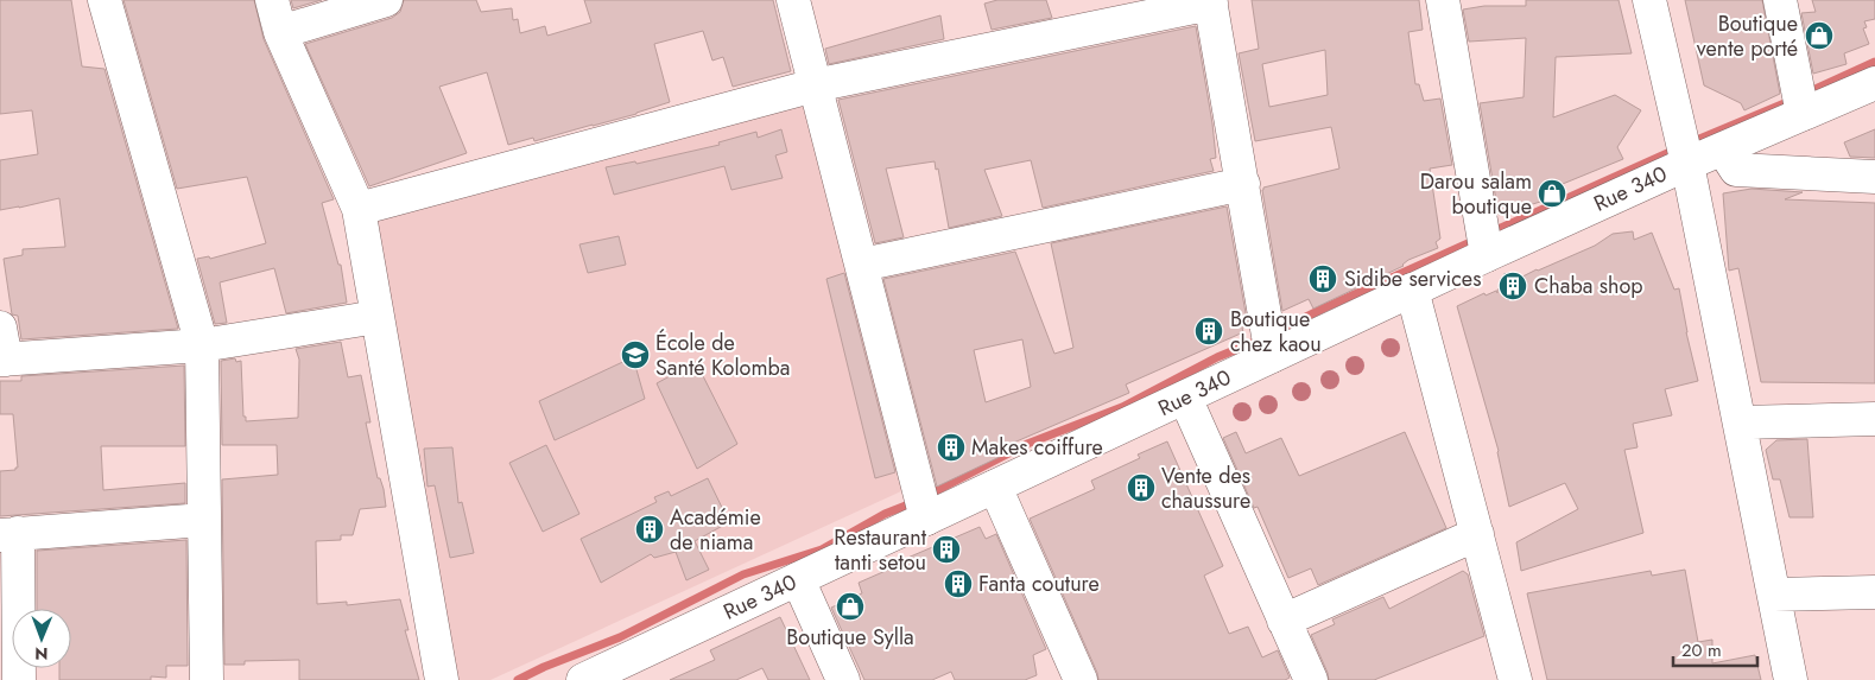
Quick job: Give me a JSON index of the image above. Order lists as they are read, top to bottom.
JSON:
{
  "streets": {
    "street": ["Rue 340"]
  },
  "places": {
    "shop": ["Boutique vente porté", "Darou salam boutique", "Boutique Sylla"],
    "building": [
      "Sidibe services",
      "Chaba shop",
      "Boutique chez kaou",
      "Makes coiffure",
      "Vente des chaussure",
      "Académie de niama",
      "Restaurant tanti setou",
      "Fanta couture"
    ],
    "school or university": ["École de Santé Kolomba"]
  },
  "scale_bar": "20 m",
  "north": "bottom"
}
